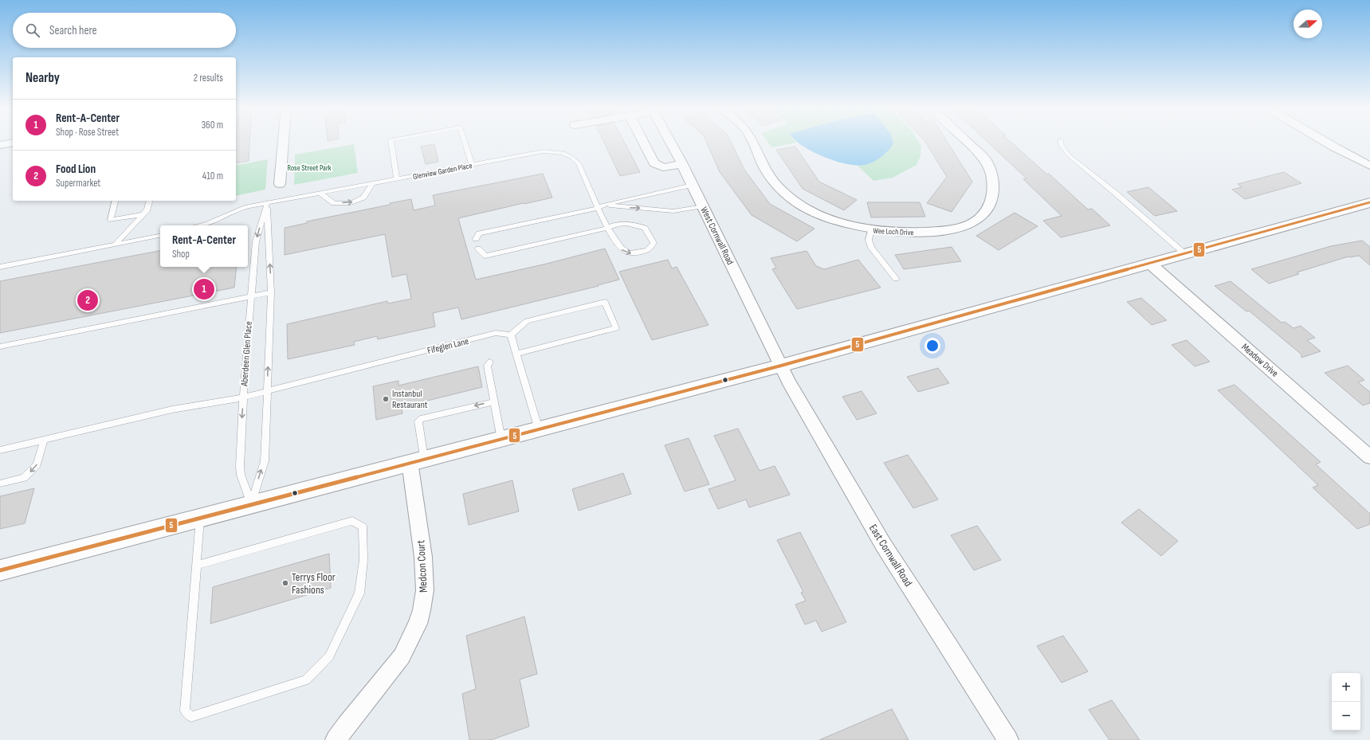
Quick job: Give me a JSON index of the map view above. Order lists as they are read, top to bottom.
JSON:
{
  "streets": {
    "street": [
      "Wee Loch Drive",
      "West Cornwall Road",
      "Meadow Drive",
      "East Cornwall Road",
      "Medcon Court"
    ],
    "lane": ["Glenview Garden Place", "Fifeglen Lane", "Aberdeen Glen Place"]
  },
  "crossings": [
    ["Glenview Garden Place", "Aberdeen Glen Place"],
    ["West Cornwall Road", "East Cornwall Road"],
    ["Fifeglen Lane", "Aberdeen Glen Place"]
  ],
  "parks": ["Rose Street Park"],
  "places": ["Instanbul Restaurant", "Terrys Floor Fashions"],
  "lines": ["transit line 5"],
  "north": "right",
  "page": {
    "search": "Search here",
    "heading": ["Nearby", "2 results"],
    "list": [
      {
        "mark": "1",
        "name": "Rent-A-Center",
        "note": "Shop · Rose Street",
        "value": "360 m"
      },
      {
        "mark": "2",
        "name": "Food Lion",
        "note": "Supermarket",
        "value": "410 m"
      }
    ],
    "popup": ["Rent-A-Center", "Shop"],
    "pins": ["1", "2"],
    "map_buttons": ["+", "−"]
  }
}
